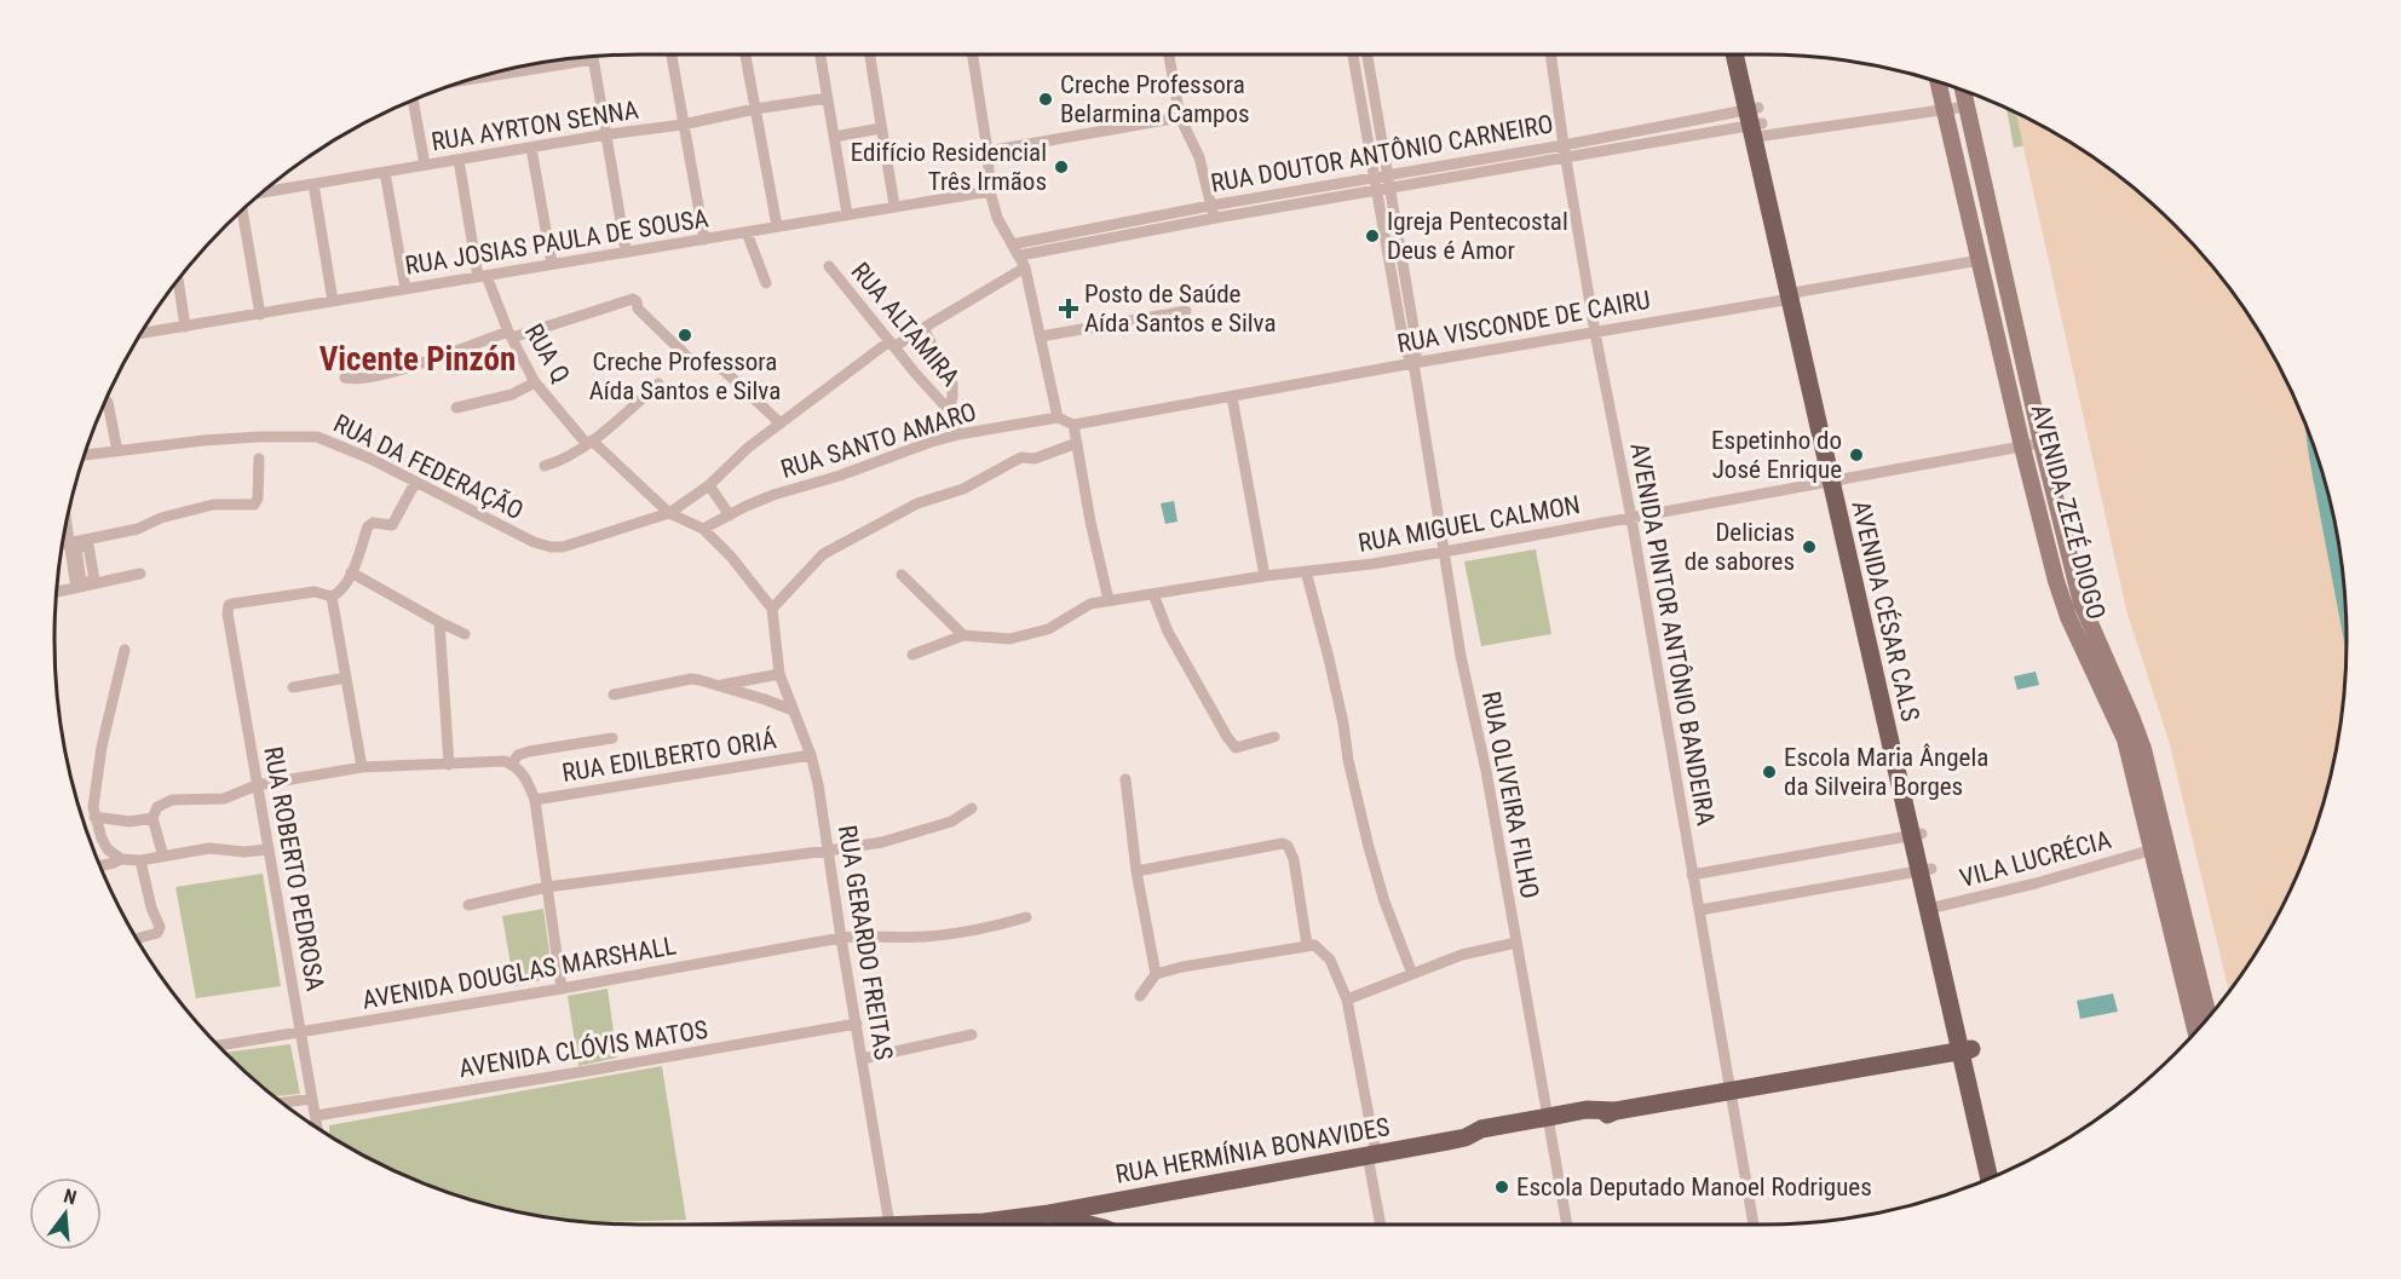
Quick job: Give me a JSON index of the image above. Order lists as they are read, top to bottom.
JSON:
{
  "streets": {
    "main road": ["AVENIDA ZEZÉ DIOGO", "AVENIDA CÉSAR CALS", "RUA HERMÍNIA BONAVIDES"],
    "street": [
      "RUA AYRTON SENNA",
      "RUA DOUTOR ANTÔNIO CARNEIRO",
      "RUA JOSIAS PAULA DE SOUSA",
      "RUA VISCONDE DE CAIRU",
      "RUA ALTAMIRA",
      "RUA Q",
      "RUA SANTO AMARO",
      "RUA DA FEDERAÇÃO",
      "RUA MIGUEL CALMON",
      "AVENIDA PINTOR ANTÔNIO BANDEIRA",
      "RUA EDILBERTO ORIÁ",
      "RUA OLIVEIRA FILHO",
      "VILA LUCRÉCIA",
      "RUA ROBERTO PEDROSA",
      "RUA GERARDO FREITAS",
      "AVENIDA DOUGLAS MARSHALL",
      "AVENIDA CLÓVIS MATOS"
    ]
  },
  "crossings": [
    ["RUA AYRTON SENNA", "RUA Q"],
    ["RUA DOUTOR ANTÔNIO CARNEIRO", "AVENIDA ZEZÉ DIOGO"],
    ["RUA DOUTOR ANTÔNIO CARNEIRO", "AVENIDA CÉSAR CALS"],
    ["RUA DOUTOR ANTÔNIO CARNEIRO", "AVENIDA PINTOR ANTÔNIO BANDEIRA"],
    ["RUA DOUTOR ANTÔNIO CARNEIRO", "RUA OLIVEIRA FILHO"],
    ["RUA JOSIAS PAULA DE SOUSA", "RUA Q"],
    ["RUA VISCONDE DE CAIRU", "AVENIDA ZEZÉ DIOGO"],
    ["RUA VISCONDE DE CAIRU", "AVENIDA CÉSAR CALS"],
    ["RUA VISCONDE DE CAIRU", "AVENIDA PINTOR ANTÔNIO BANDEIRA"],
    ["RUA VISCONDE DE CAIRU", "RUA OLIVEIRA FILHO"],
    ["RUA Q", "RUA SANTO AMARO"],
    ["RUA Q", "RUA DA FEDERAÇÃO"],
    ["AVENIDA ZEZÉ DIOGO", "RUA MIGUEL CALMON"],
    ["AVENIDA ZEZÉ DIOGO", "VILA LUCRÉCIA"],
    ["RUA MIGUEL CALMON", "AVENIDA CÉSAR CALS"],
    ["RUA MIGUEL CALMON", "AVENIDA PINTOR ANTÔNIO BANDEIRA"],
    ["RUA MIGUEL CALMON", "RUA OLIVEIRA FILHO"],
    ["AVENIDA CÉSAR CALS", "VILA LUCRÉCIA"],
    ["AVENIDA CÉSAR CALS", "RUA HERMÍNIA BONAVIDES"],
    ["AVENIDA PINTOR ANTÔNIO BANDEIRA", "RUA HERMÍNIA BONAVIDES"],
    ["RUA EDILBERTO ORIÁ", "RUA GERARDO FREITAS"],
    ["RUA OLIVEIRA FILHO", "RUA HERMÍNIA BONAVIDES"],
    ["RUA ROBERTO PEDROSA", "AVENIDA DOUGLAS MARSHALL"],
    ["RUA ROBERTO PEDROSA", "AVENIDA CLÓVIS MATOS"],
    ["RUA GERARDO FREITAS", "AVENIDA DOUGLAS MARSHALL"],
    ["RUA GERARDO FREITAS", "AVENIDA CLÓVIS MATOS"],
    ["RUA GERARDO FREITAS", "RUA HERMÍNIA BONAVIDES"]
  ],
  "districts": ["Vicente Pinzón"],
  "places": {
    "other": [
      "Creche Professora Belarmina Campos",
      "Edifício Residencial Três Irmãos",
      "Igreja Pentecostal Deus é Amor",
      "Creche Professora Aída Santos e Silva",
      "Espetinho do José Enrique",
      "Delicias de sabores",
      "Escola Maria Ângela da Silveira Borges",
      "Escola Deputado Manoel Rodrigues"
    ],
    "health": ["Posto de Saúde Aída Santos e Silva"]
  },
  "north": "top"
}
